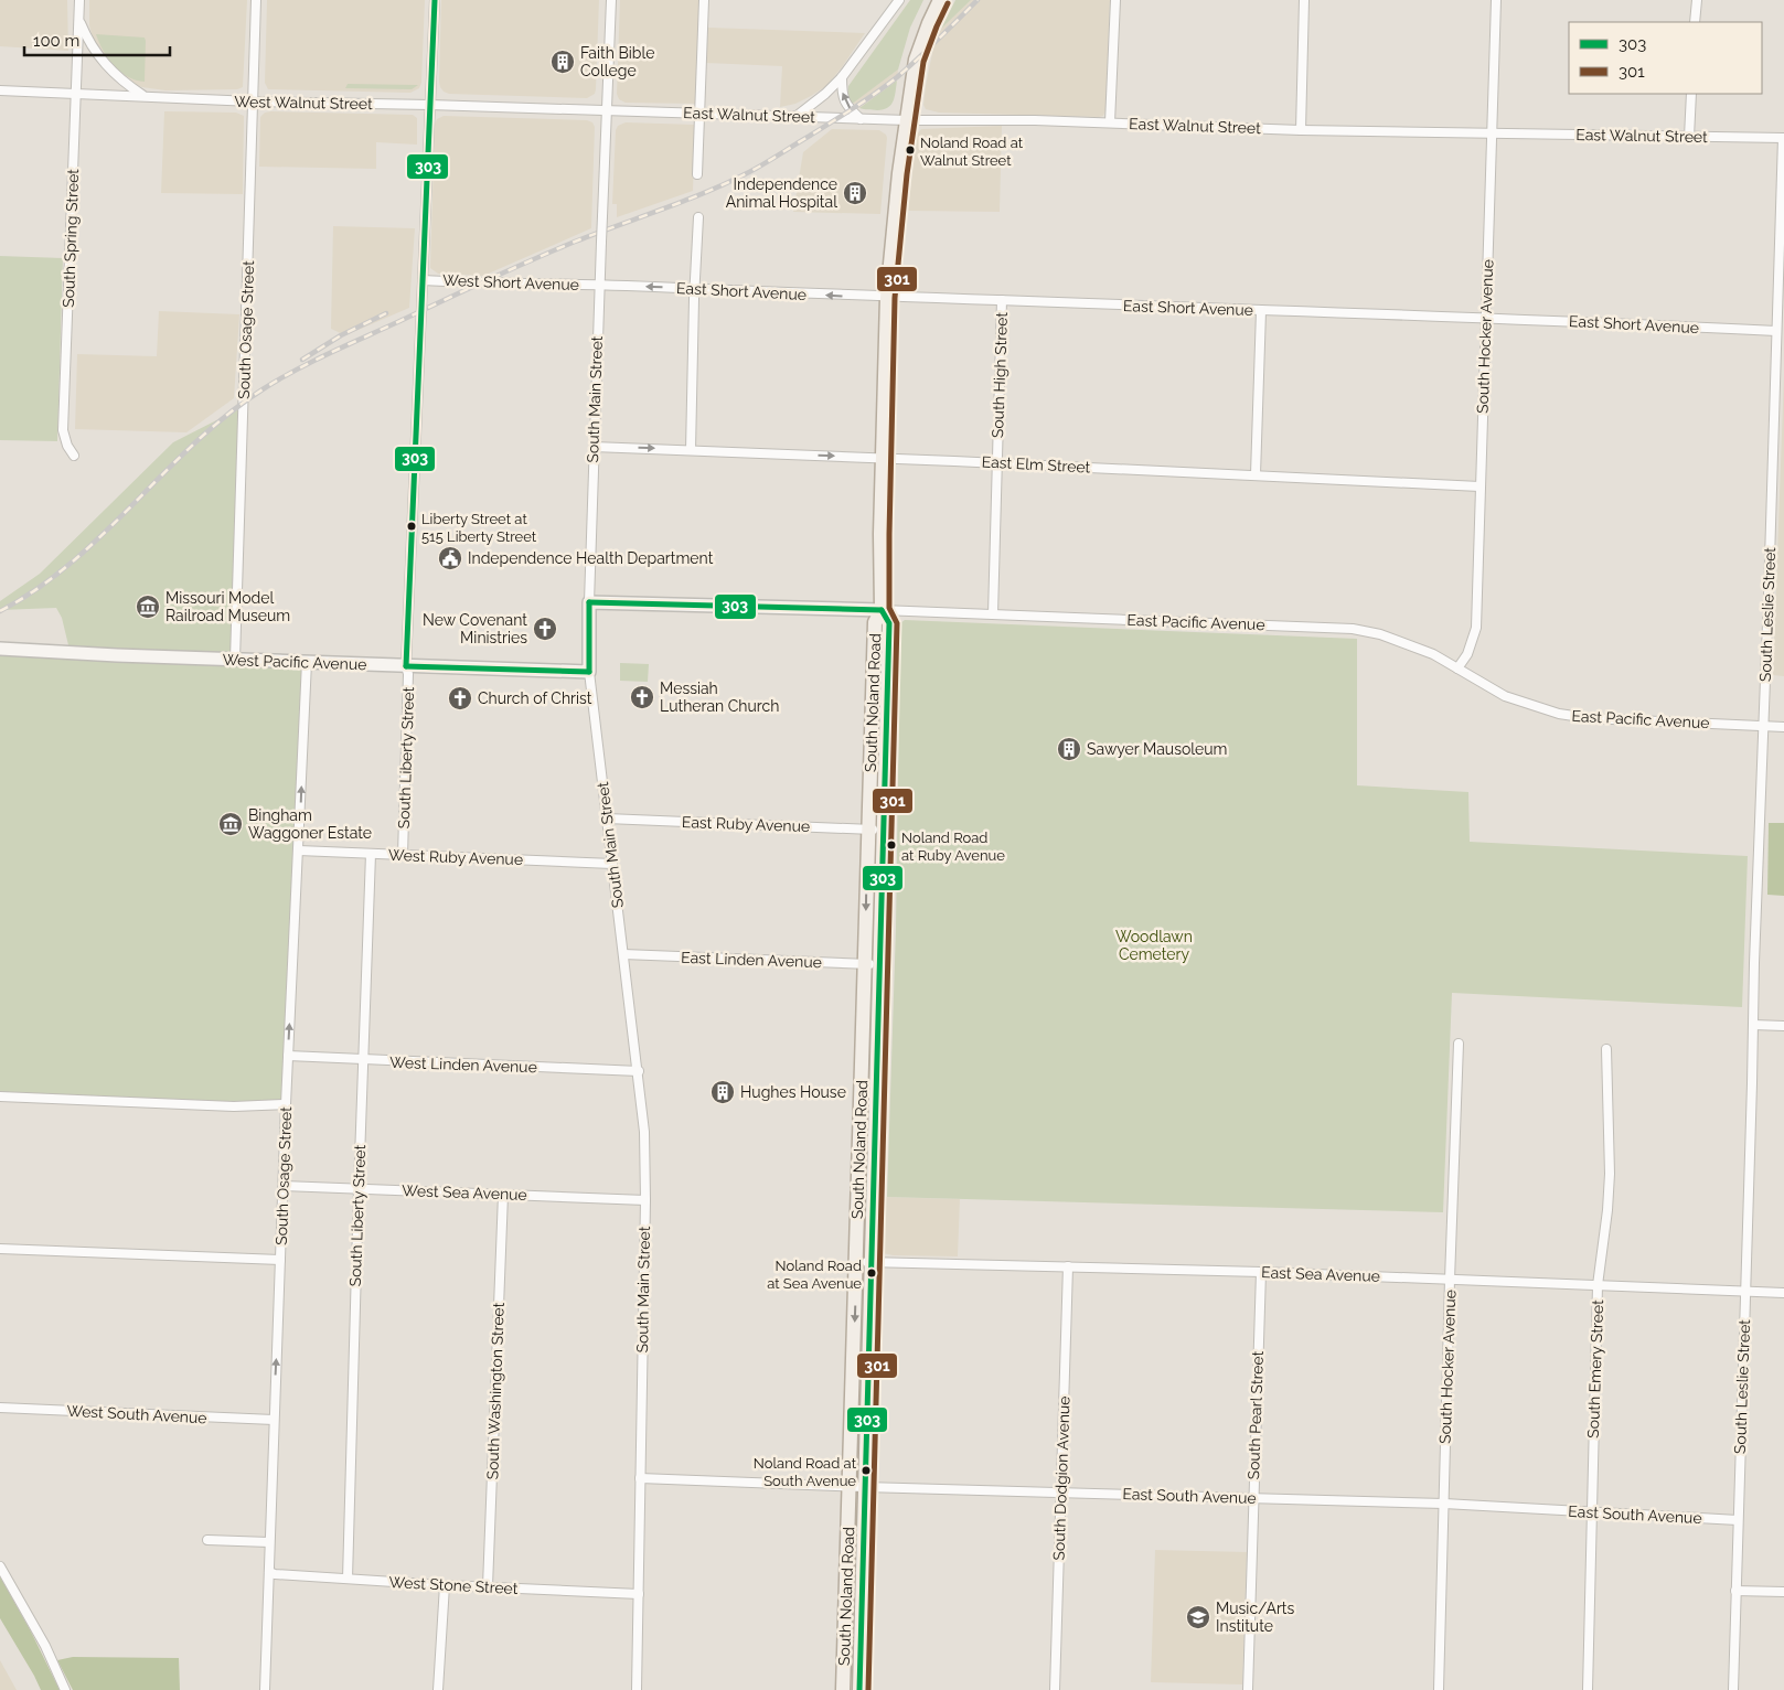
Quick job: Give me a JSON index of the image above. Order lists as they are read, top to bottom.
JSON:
{
  "streets": {
    "main road": ["South Noland Road"],
    "street": [
      "West Walnut Street",
      "East Walnut Street",
      "South Spring Street",
      "West Short Avenue",
      "East Short Avenue",
      "South Osage Street",
      "South Hocker Avenue",
      "South High Street",
      "South Main Street",
      "East Elm Street",
      "South Leslie Street",
      "East Pacific Avenue",
      "West Pacific Avenue",
      "South Liberty Street",
      "East Ruby Avenue",
      "West Ruby Avenue",
      "East Linden Avenue",
      "West Linden Avenue",
      "West Sea Avenue",
      "East Sea Avenue",
      "South Emery Street",
      "South Washington Street",
      "West South Avenue",
      "South Pearl Street",
      "South Dodgion Avenue",
      "East South Avenue",
      "West Stone Street"
    ]
  },
  "crossings": [
    ["West Walnut Street", "East Walnut Street"],
    ["West Walnut Street", "South Spring Street"],
    ["West Walnut Street", "South Osage Street"],
    ["West Walnut Street", "South Main Street"],
    ["West Walnut Street", "South Liberty Street"],
    ["East Walnut Street", "South Hocker Avenue"],
    ["East Walnut Street", "South Main Street"],
    ["East Walnut Street", "South Leslie Street"],
    ["East Walnut Street", "South Noland Road"],
    ["West Short Avenue", "East Short Avenue"],
    ["West Short Avenue", "South Main Street"],
    ["West Short Avenue", "South Liberty Street"],
    ["East Short Avenue", "South Hocker Avenue"],
    ["East Short Avenue", "South High Street"],
    ["East Short Avenue", "South Main Street"],
    ["East Short Avenue", "South Leslie Street"],
    ["East Short Avenue", "South Noland Road"],
    ["South Osage Street", "West Pacific Avenue"],
    ["South Osage Street", "West Ruby Avenue"],
    ["South Osage Street", "West Linden Avenue"],
    ["South Osage Street", "West Sea Avenue"],
    ["South Osage Street", "West South Avenue"],
    ["South Osage Street", "West Stone Street"],
    ["South Hocker Avenue", "East Elm Street"],
    ["South Hocker Avenue", "East Pacific Avenue"],
    ["South Hocker Avenue", "East Sea Avenue"],
    ["South Hocker Avenue", "East South Avenue"],
    ["South High Street", "East Elm Street"],
    ["South High Street", "East Pacific Avenue"],
    ["South Main Street", "East Elm Street"],
    ["South Main Street", "East Pacific Avenue"],
    ["South Main Street", "West Pacific Avenue"],
    ["South Main Street", "East Ruby Avenue"],
    ["South Main Street", "West Ruby Avenue"],
    ["South Main Street", "East Linden Avenue"],
    ["South Main Street", "West Linden Avenue"],
    ["South Main Street", "West Sea Avenue"],
    ["South Main Street", "East South Avenue"],
    ["South Main Street", "West Stone Street"],
    ["East Elm Street", "South Noland Road"],
    ["South Leslie Street", "East Pacific Avenue"],
    ["South Leslie Street", "East Sea Avenue"],
    ["South Leslie Street", "East South Avenue"],
    ["East Pacific Avenue", "South Noland Road"],
    ["West Pacific Avenue", "South Liberty Street"],
    ["South Noland Road", "East Ruby Avenue"],
    ["South Noland Road", "East Linden Avenue"],
    ["South Noland Road", "East Sea Avenue"],
    ["South Noland Road", "East South Avenue"],
    ["South Liberty Street", "West Ruby Avenue"],
    ["South Liberty Street", "West Linden Avenue"],
    ["South Liberty Street", "West Sea Avenue"],
    ["South Liberty Street", "West Stone Street"],
    ["West Sea Avenue", "South Washington Street"],
    ["East Sea Avenue", "South Emery Street"],
    ["East Sea Avenue", "South Pearl Street"],
    ["East Sea Avenue", "South Dodgion Avenue"],
    ["South Emery Street", "East South Avenue"],
    ["South Washington Street", "West Stone Street"],
    ["South Pearl Street", "East South Avenue"],
    ["South Dodgion Avenue", "East South Avenue"]
  ],
  "parks": ["Woodlawn Cemetery"],
  "places": {
    "building": [
      "Faith Bible College",
      "Independence Animal Hospital",
      "Sawyer Mausoleum",
      "Hughes House"
    ],
    "other": [
      "Noland Road at Walnut Street",
      "Liberty Street at 515 Liberty Street",
      "Noland Road at Ruby Avenue",
      "Noland Road at Sea Avenue",
      "Noland Road at South Avenue"
    ],
    "public building": ["Independence Health Department"],
    "museum": ["Missouri Model Railroad Museum", "Bingham Waggoner Estate"],
    "church": ["New Covenant Ministries", "Messiah Lutheran Church", "Church of Christ"],
    "school or university": ["Music/Arts Institute"]
  },
  "lines": ["transit line 303", "transit line 301"],
  "legend": ["303", "301"],
  "scale_bar": "100 m"
}
